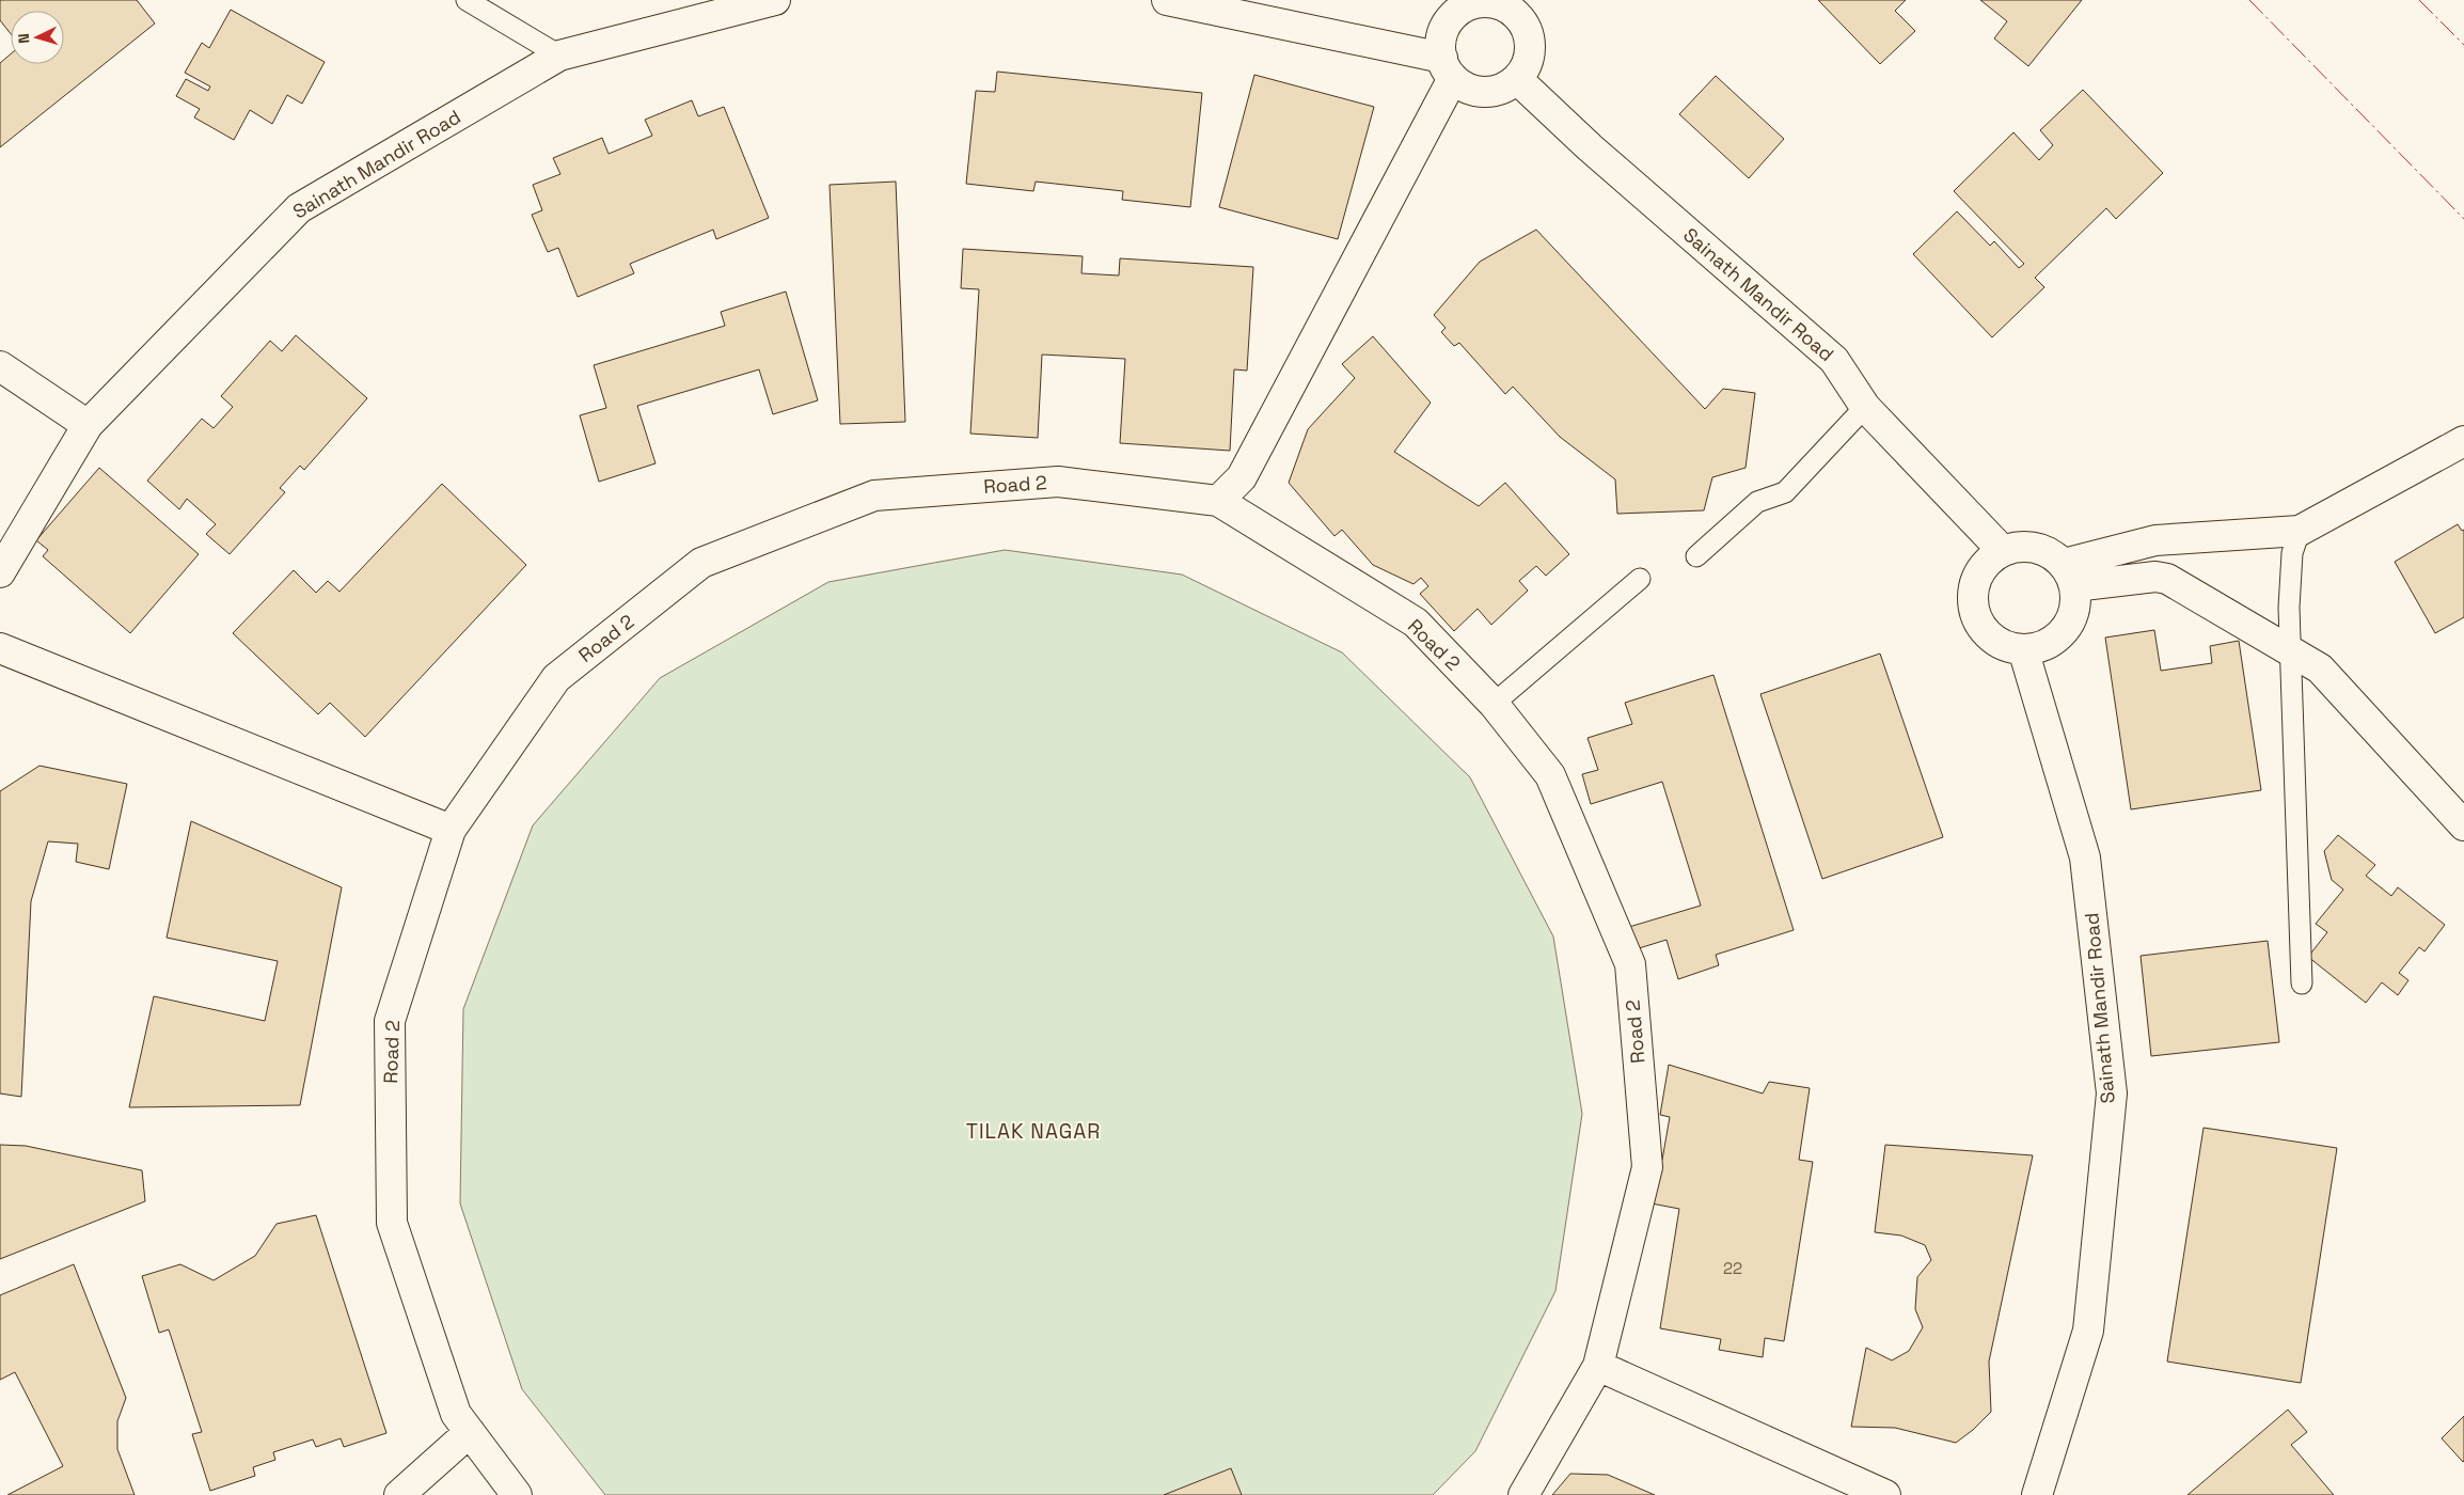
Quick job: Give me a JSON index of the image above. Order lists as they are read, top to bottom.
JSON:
{
  "streets": {
    "street": ["Sainath Mandir Road", "Road 2"]
  },
  "districts": ["TILAK NAGAR"],
  "house_numbers": ["22"],
  "north": "left"
}
